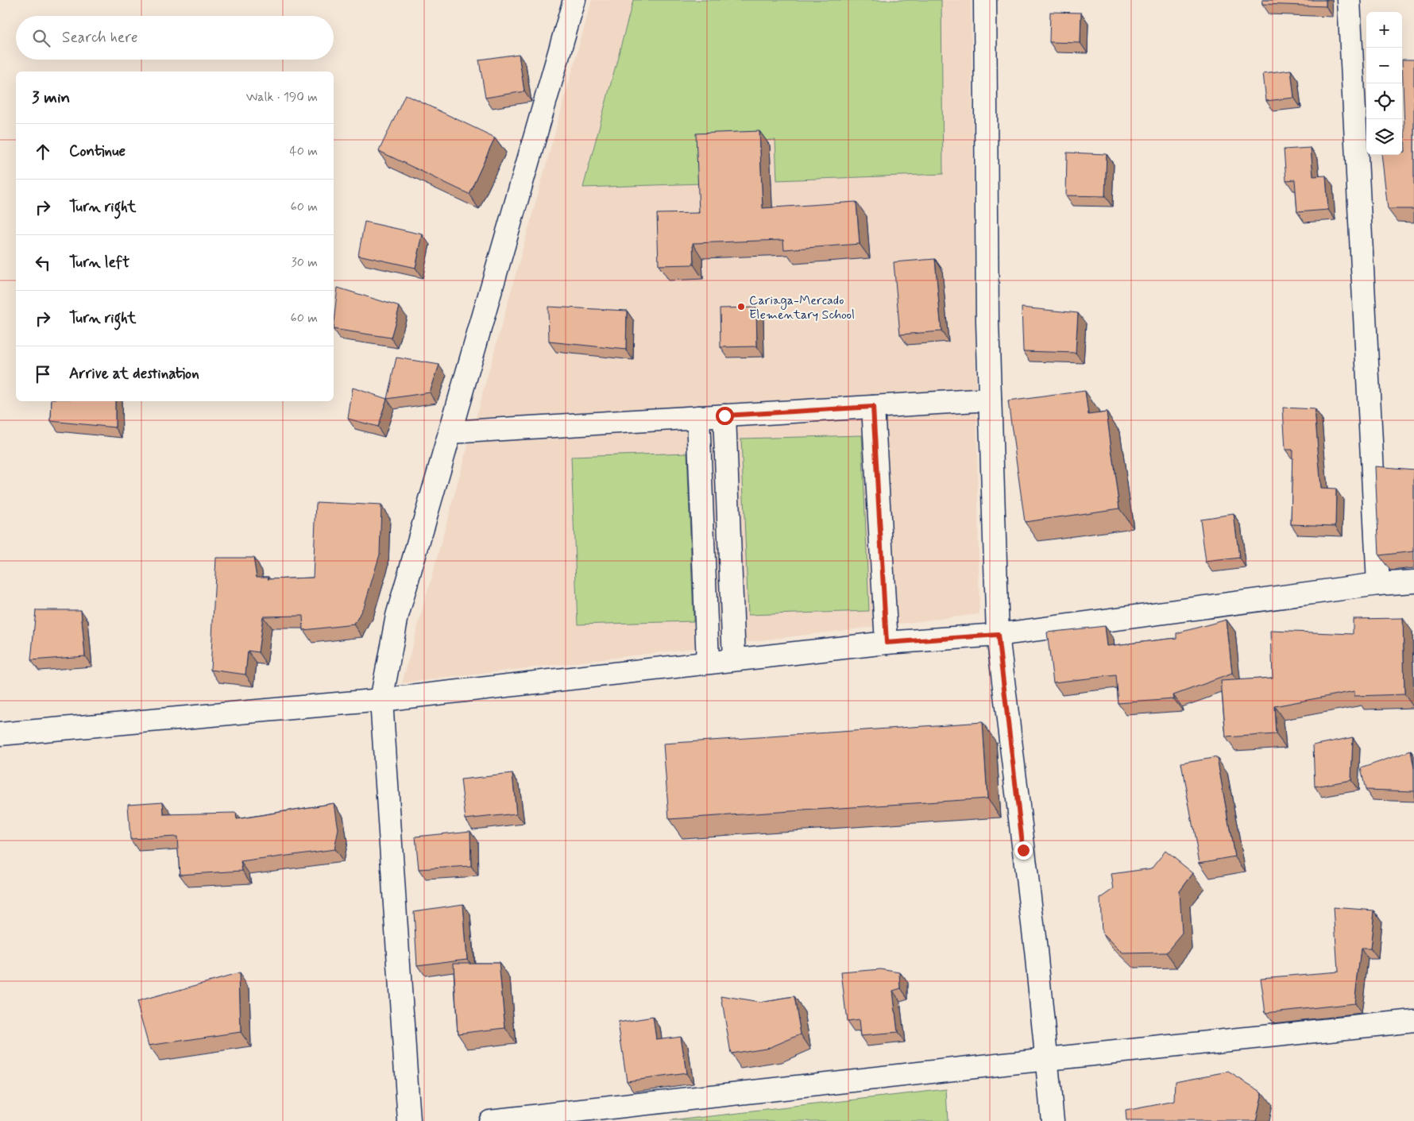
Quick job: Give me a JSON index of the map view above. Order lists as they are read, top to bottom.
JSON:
{
  "places": ["Cariaga-Mercado Elementary School"],
  "page": {
    "map_buttons": ["+", "−"],
    "search": "Search here",
    "heading": ["3 min", "Walk · 190 m"],
    "list": [
      ["Continue", "40 m"],
      ["Turn right", "60 m"],
      ["Turn left", "30 m"],
      ["Turn right", "60 m"],
      "Arrive at destination"
    ]
  }
}
